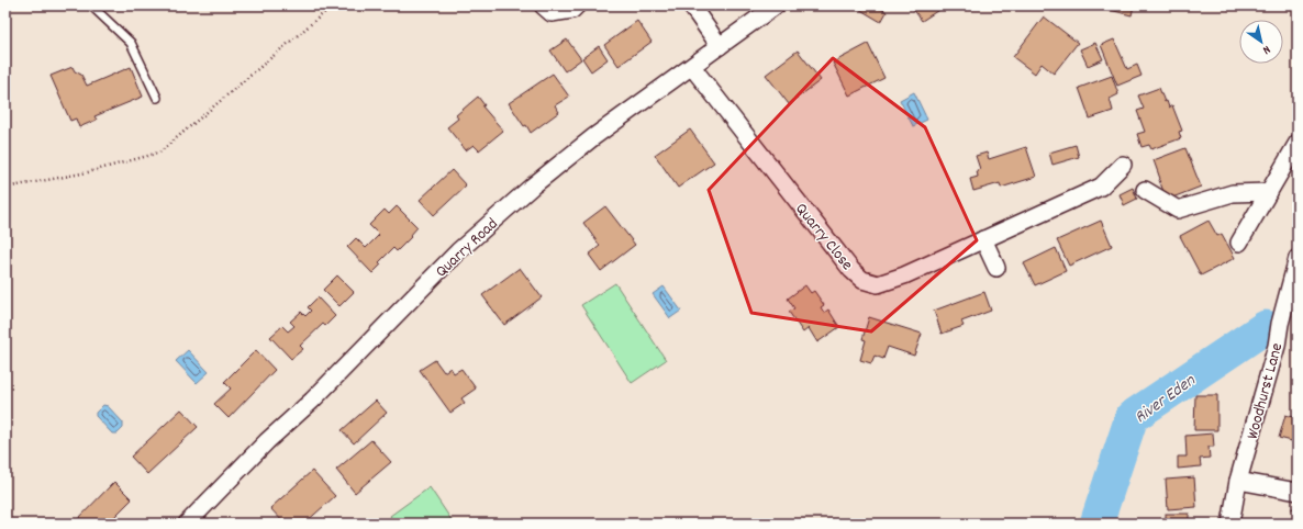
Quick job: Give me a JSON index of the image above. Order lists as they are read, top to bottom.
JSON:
{
  "streets": {
    "street": ["Quarry Close", "Quarry Road", "Woodhurst Lane"]
  },
  "crossings": [
    ["Quarry Close", "Quarry Road"]
  ],
  "water": ["River Eden"],
  "north": "bottom right"
}
